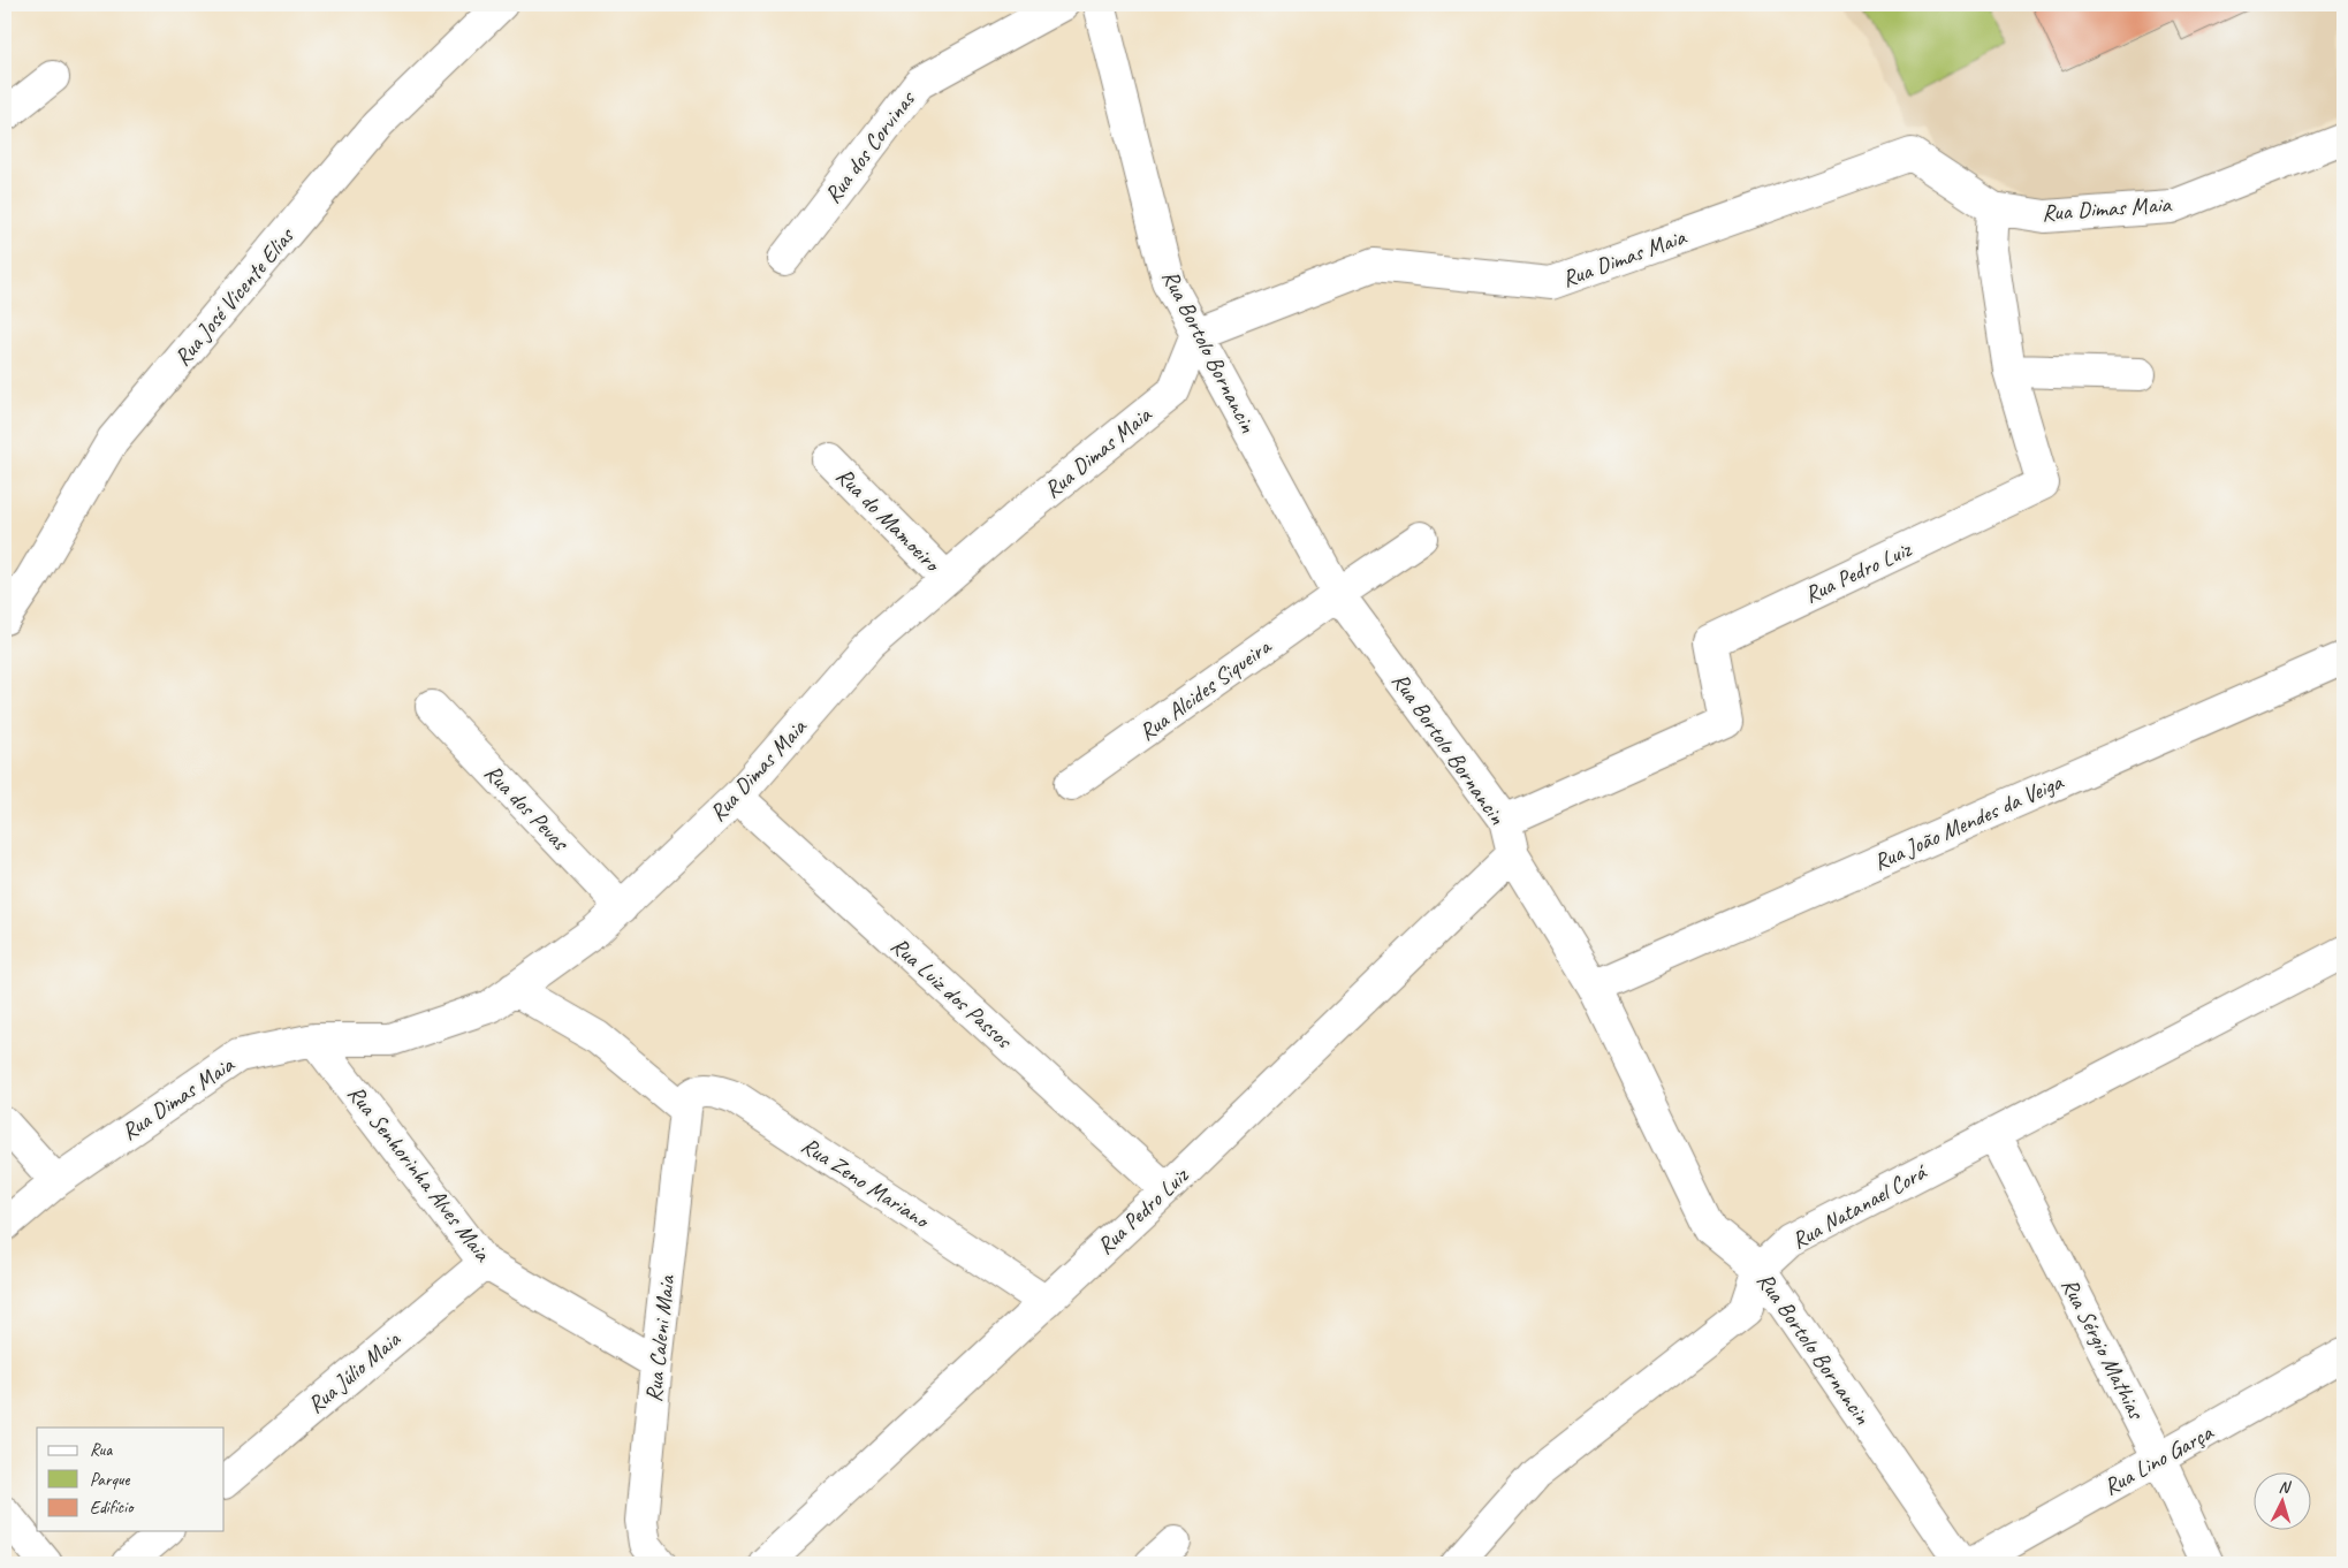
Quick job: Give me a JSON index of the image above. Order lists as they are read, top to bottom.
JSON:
{
  "streets": {
    "street": [
      "Rua dos Corvinas",
      "Rua Dimas Maia",
      "Rua José Vicente Elias",
      "Rua Bortolo Bornancin",
      "Rua do Mamoeiro",
      "Rua Pedro Luiz",
      "Rua Alcides Siqueira",
      "Rua dos Pevas",
      "Rua João Mendes da Veiga",
      "Rua Luiz dos Passos",
      "Rua Senhorinha Alves Maia",
      "Rua Zeno Mariano",
      "Rua Natanael Corá",
      "Rua Caleni Maia",
      "Rua Sérgio Mathias",
      "Rua Júlio Maia",
      "Rua Lino Garça"
    ]
  },
  "crossings": [
    ["Rua Dimas Maia", "Rua Bortolo Bornancin"],
    ["Rua Dimas Maia", "Rua do Mamoeiro"],
    ["Rua Dimas Maia", "Rua Pedro Luiz"],
    ["Rua Dimas Maia", "Rua dos Pevas"],
    ["Rua Dimas Maia", "Rua Luiz dos Passos"],
    ["Rua Dimas Maia", "Rua Senhorinha Alves Maia"],
    ["Rua Bortolo Bornancin", "Rua Pedro Luiz"],
    ["Rua Bortolo Bornancin", "Rua Alcides Siqueira"],
    ["Rua Bortolo Bornancin", "Rua João Mendes da Veiga"],
    ["Rua Bortolo Bornancin", "Rua Natanael Corá"],
    ["Rua Pedro Luiz", "Rua Luiz dos Passos"],
    ["Rua Pedro Luiz", "Rua Zeno Mariano"],
    ["Rua Senhorinha Alves Maia", "Rua Caleni Maia"],
    ["Rua Senhorinha Alves Maia", "Rua Júlio Maia"],
    ["Rua Zeno Mariano", "Rua Caleni Maia"],
    ["Rua Natanael Corá", "Rua Sérgio Mathias"],
    ["Rua Sérgio Mathias", "Rua Lino Garça"]
  ],
  "legend": ["Rua", "Parque", "Edifício"],
  "north": "top"
}
